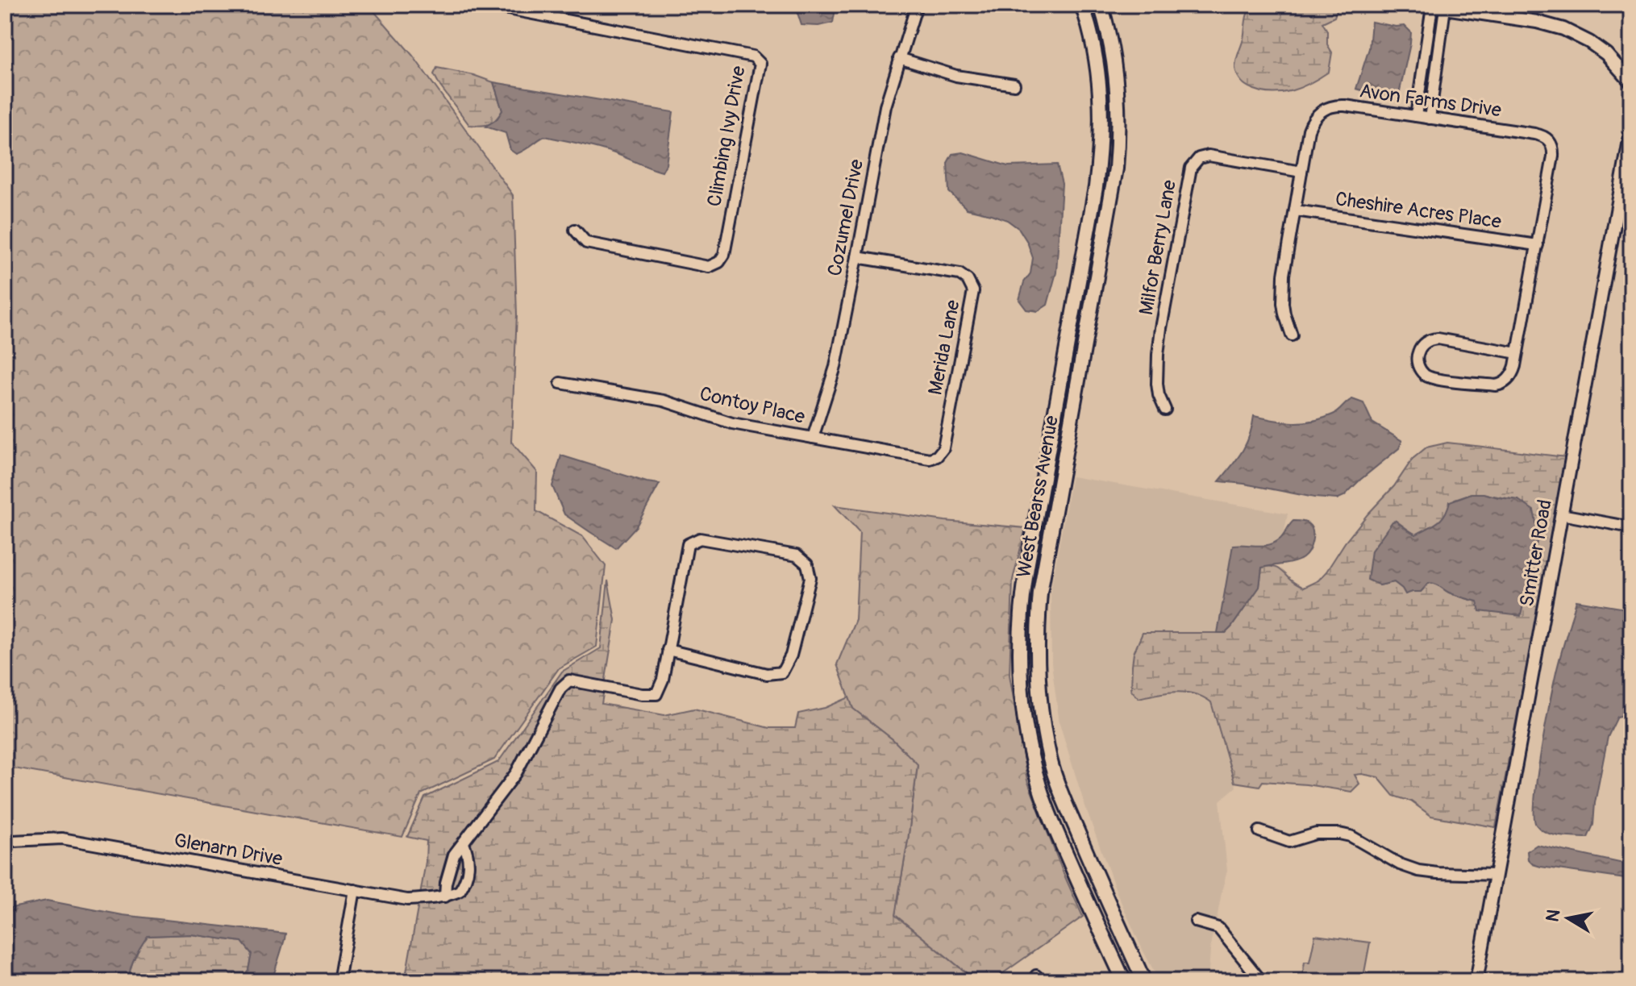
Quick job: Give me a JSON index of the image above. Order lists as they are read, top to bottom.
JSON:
{
  "streets": {
    "main road": ["West Bearss Avenue"],
    "street": [
      "Avon Farms Drive",
      "Climbing Ivy Drive",
      "Cheshire Acres Place",
      "Cozumel Drive",
      "Milfor Berry Lane",
      "Merida Lane",
      "Contoy Place",
      "Smitter Road",
      "Glenarn Drive"
    ]
  },
  "crossings": [
    ["Avon Farms Drive", "Cheshire Acres Place"],
    ["Avon Farms Drive", "Milfor Berry Lane"],
    ["Cozumel Drive", "Merida Lane"],
    ["Cozumel Drive", "Contoy Place"],
    ["Merida Lane", "Contoy Place"]
  ],
  "north": "left"
}
